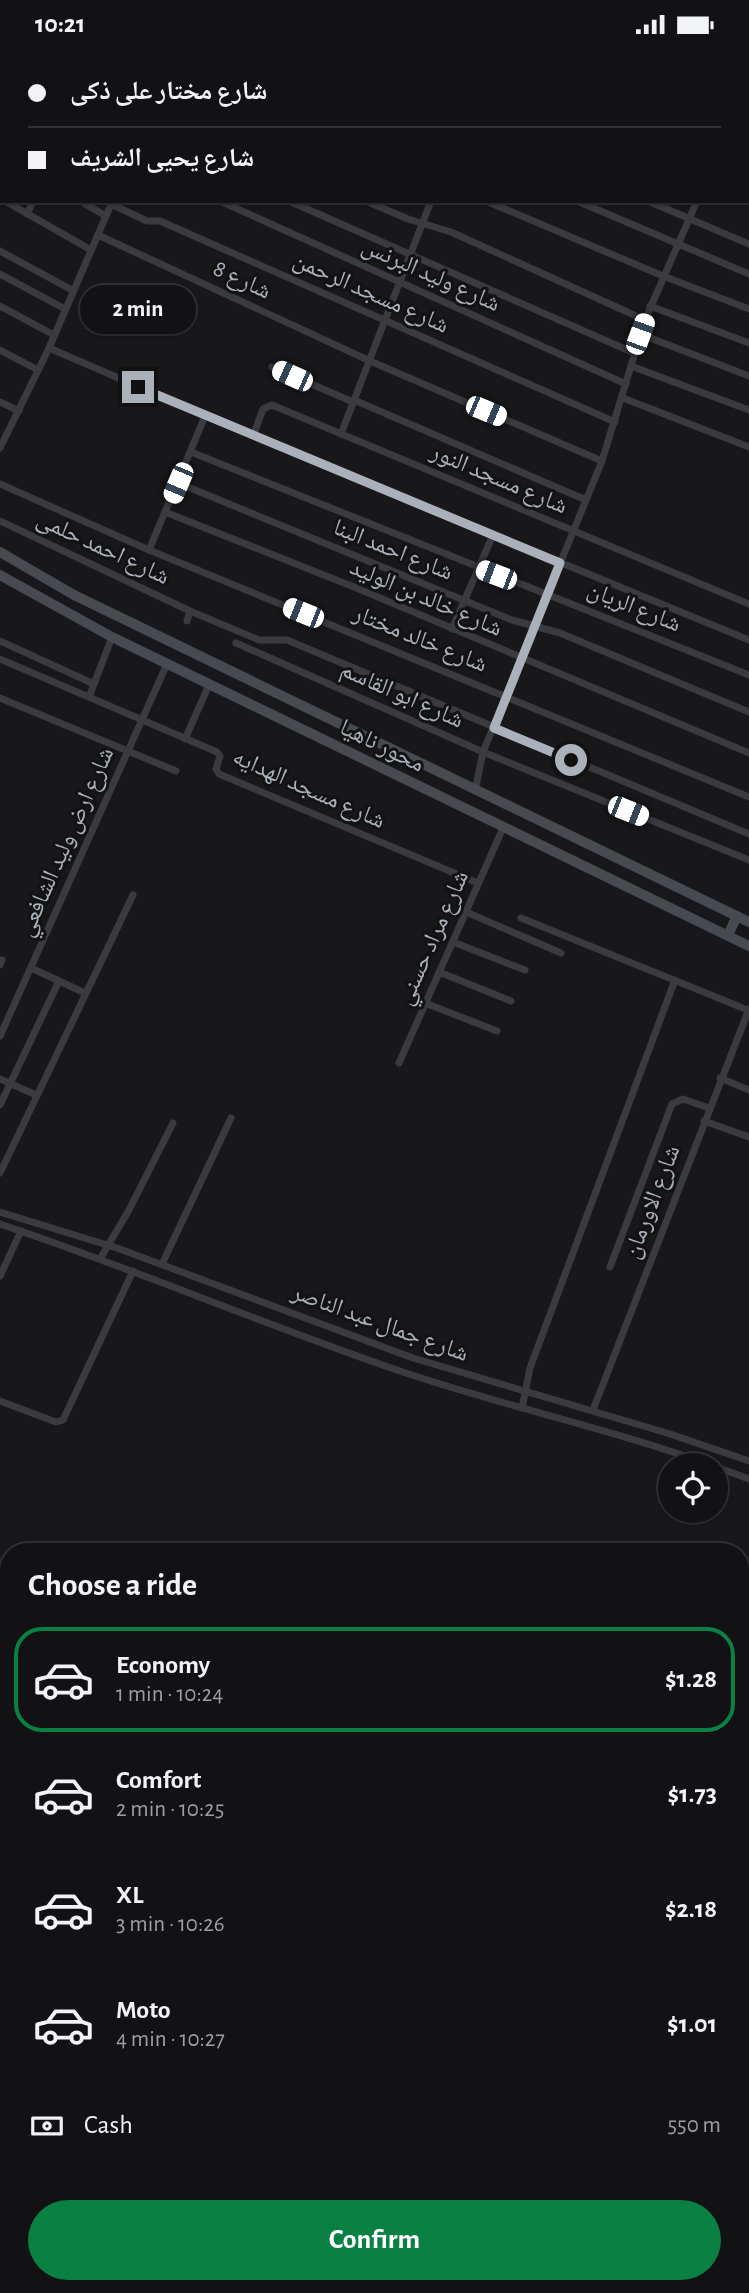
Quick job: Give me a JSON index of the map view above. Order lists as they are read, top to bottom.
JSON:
{
  "streets": {
    "main road": ["محور ناهيا"],
    "street": [
      "شارع وليد البرنس",
      "شارع 8",
      "شارع مسجد الرحمن",
      "شارع مسجد النور",
      "شارع احمد حلمى",
      "شارع احمد البنا",
      "شارع خالد بن الوليد",
      "شارع الريان",
      "شارع خالد مختار",
      "شارع ابو القاسم",
      "شارع مسجد الهدايه",
      "شارع ارض وليد الشافعي",
      "شارع مراد حسني",
      "شارع الاورمان",
      "شارع جمال عبد الناصر"
    ]
  },
  "crossings": [
    ["محور ناهيا", "شارع ارض وليد الشافعي"],
    ["محور ناهيا", "شارع مراد حسني"],
    ["شارع مسجد الهدايه", "شارع ارض وليد الشافعي"],
    ["شارع مسجد الهدايه", "شارع مراد حسني"],
    ["شارع الاورمان", "شارع جمال عبد الناصر"]
  ],
  "page": {
    "status": "10:21",
    "banner": ["شارع مختار على ذكى", "شارع يحيى الشريف"],
    "bubble": "2 min",
    "heading": "Choose a ride",
    "list": [
      {
        "name": "Economy",
        "note": "1 min · 10:24",
        "value": "$1.28"
      },
      {
        "name": "Comfort",
        "note": "2 min · 10:25",
        "value": "$1.73"
      },
      {
        "name": "XL",
        "note": "3 min · 10:26",
        "value": "$2.18"
      },
      {
        "name": "Moto",
        "note": "4 min · 10:27",
        "value": "$1.01"
      }
    ],
    "pay": ["Cash", "550 m"],
    "buttons": "Confirm"
  }
}
